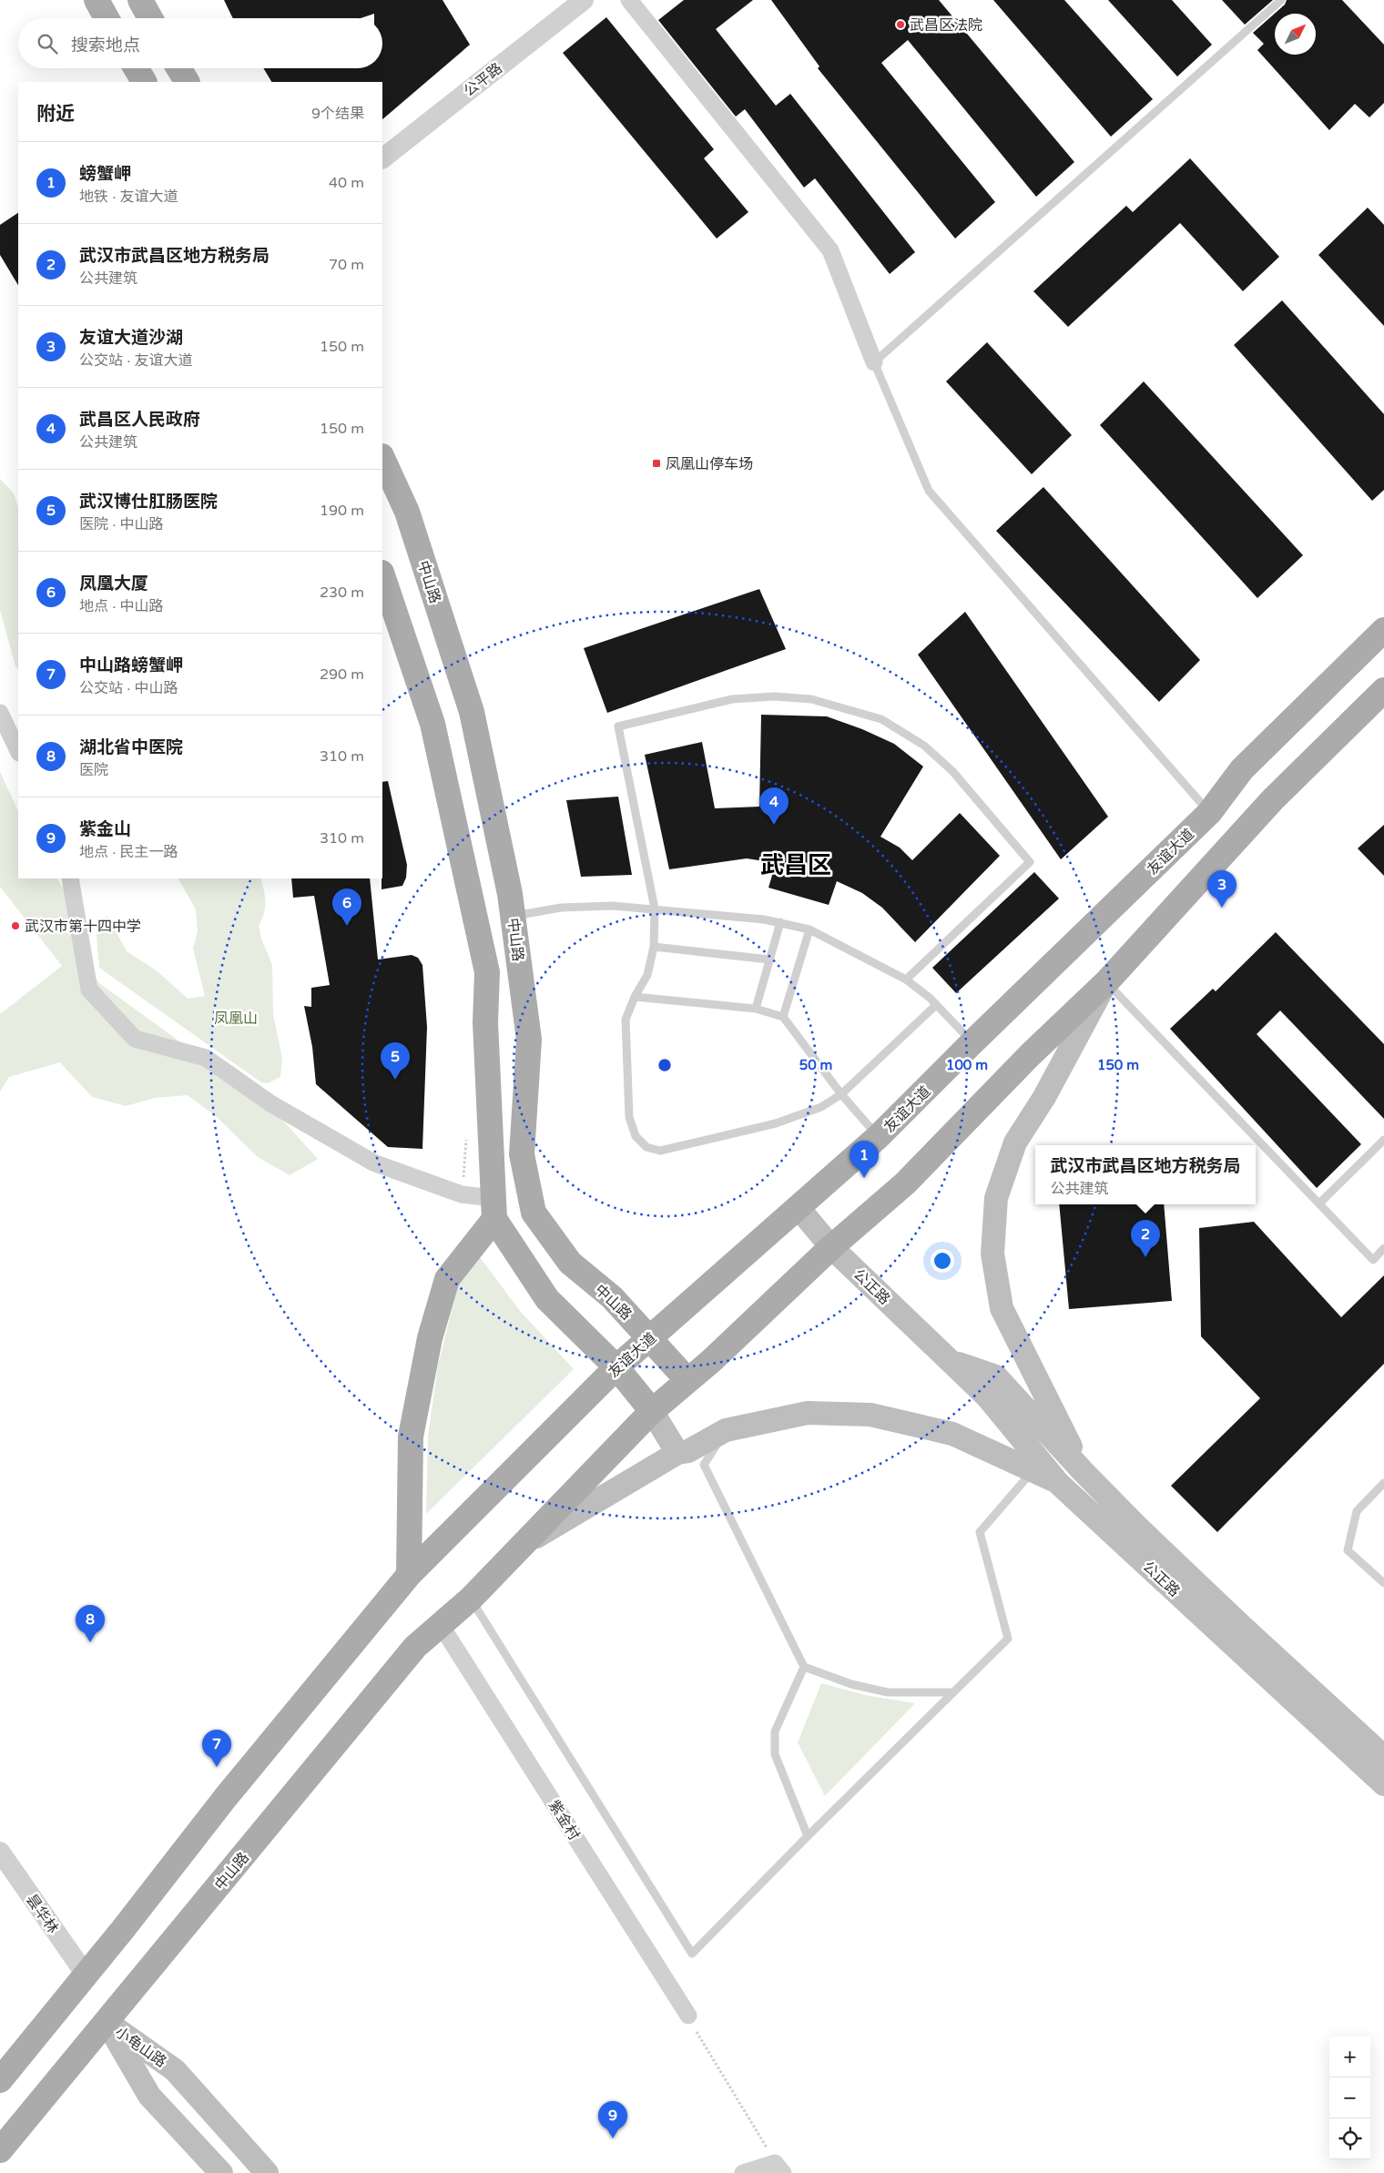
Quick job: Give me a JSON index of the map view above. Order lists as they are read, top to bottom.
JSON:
{
  "streets": {
    "main road": [
      "中山路",
      "友谊大道",
      "公正路",
      "小龟山路"
    ],
    "street": ["公平路", "紫金村", "昙华林"]
  },
  "crossings": [
    ["中山路", "友谊大道"],
    ["中山路", "紫金村"],
    ["中山路", "小龟山路"],
    ["友谊大道", "公正路"]
  ],
  "districts": ["武昌区"],
  "parks": ["凤凰山"],
  "places": {
    "other": ["武昌区法院", "武汉市第十四中学"],
    "transit": ["凤凰山停车场"]
  },
  "north": "top right",
  "page": {
    "search": "搜索地点",
    "heading": ["附近", "9个结果"],
    "list": [
      {
        "mark": "1",
        "name": "螃蟹岬",
        "note": "地铁 · 友谊大道",
        "value": "40 m"
      },
      {
        "mark": "2",
        "name": "武汉市武昌区地方税务局",
        "note": "公共建筑",
        "value": "70 m"
      },
      {
        "mark": "3",
        "name": "友谊大道沙湖",
        "note": "公交站 · 友谊大道",
        "value": "150 m"
      },
      {
        "mark": "4",
        "name": "武昌区人民政府",
        "note": "公共建筑",
        "value": "150 m"
      },
      {
        "mark": "5",
        "name": "武汉博仕肛肠医院",
        "note": "医院 · 中山路",
        "value": "190 m"
      },
      {
        "mark": "6",
        "name": "凤凰大厦",
        "note": "地点 · 中山路",
        "value": "230 m"
      },
      {
        "mark": "7",
        "name": "中山路螃蟹岬",
        "note": "公交站 · 中山路",
        "value": "290 m"
      },
      {
        "mark": "8",
        "name": "湖北省中医院",
        "note": "医院",
        "value": "310 m"
      },
      {
        "mark": "9",
        "name": "紫金山",
        "note": "地点 · 民主一路",
        "value": "310 m"
      }
    ],
    "pins": [
      "4",
      "3",
      "6",
      "5",
      "1",
      "2",
      "8",
      "7",
      "9"
    ],
    "popup": ["武汉市武昌区地方税务局", "公共建筑"],
    "map_buttons": ["+", "−"]
  },
  "rings": ["50 m", "100 m", "150 m"]
}
